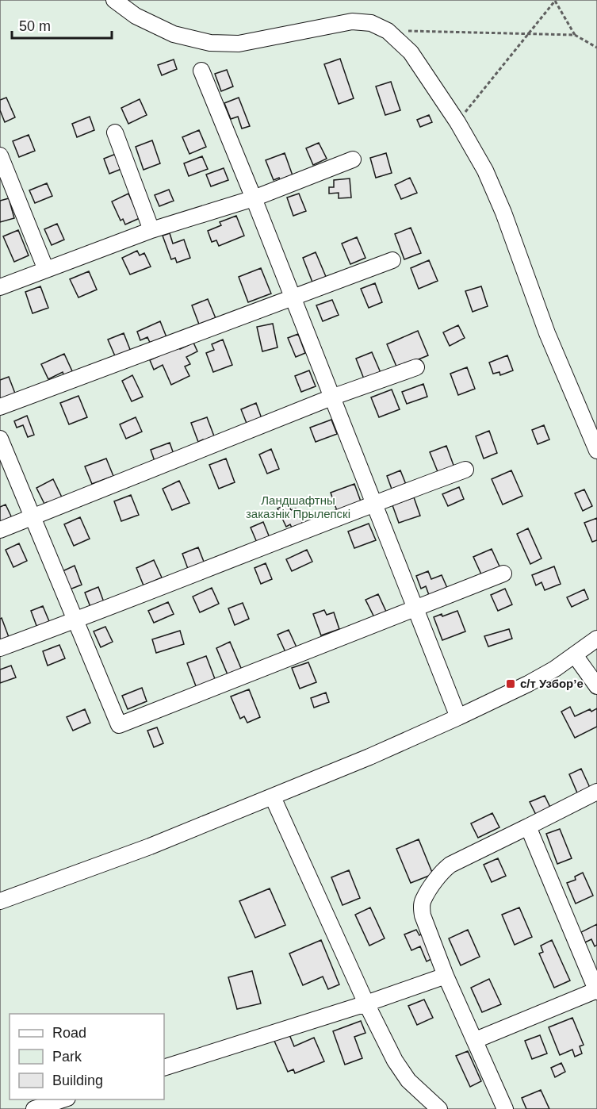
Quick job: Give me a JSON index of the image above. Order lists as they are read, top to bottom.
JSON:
{
  "parks": ["Ландшафтны заказнік Прылепскі"],
  "places": {
    "transit": ["с/т Узборʼе"]
  },
  "legend": ["Road", "Park", "Building"],
  "scale_bar": "50 m"
}
